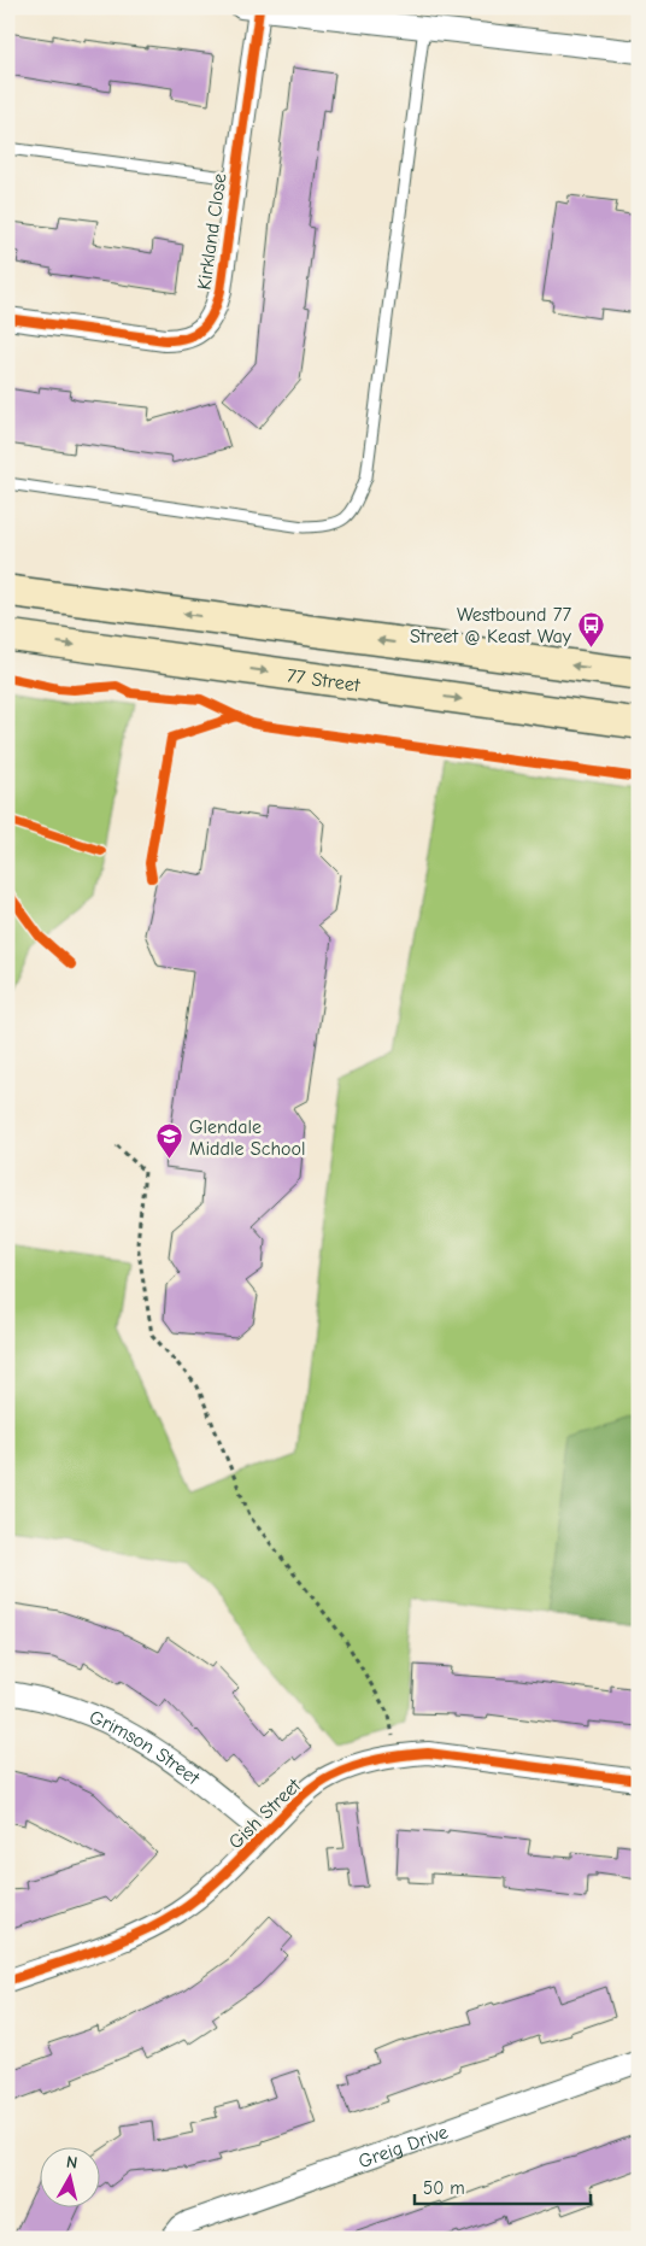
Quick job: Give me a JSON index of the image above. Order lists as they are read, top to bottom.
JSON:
{
  "streets": {
    "main road": ["77 Street"],
    "street": [
      "Kirkland Close",
      "Grimson Street",
      "Gish Street",
      "Greig Drive"
    ]
  },
  "crossings": [
    ["Grimson Street", "Gish Street"]
  ],
  "places": {
    "bus stop": ["Westbound 77 Street @ Keast Way"],
    "school or university": ["Glendale Middle School"]
  },
  "scale_bar": "50 m",
  "north": "top"
}
